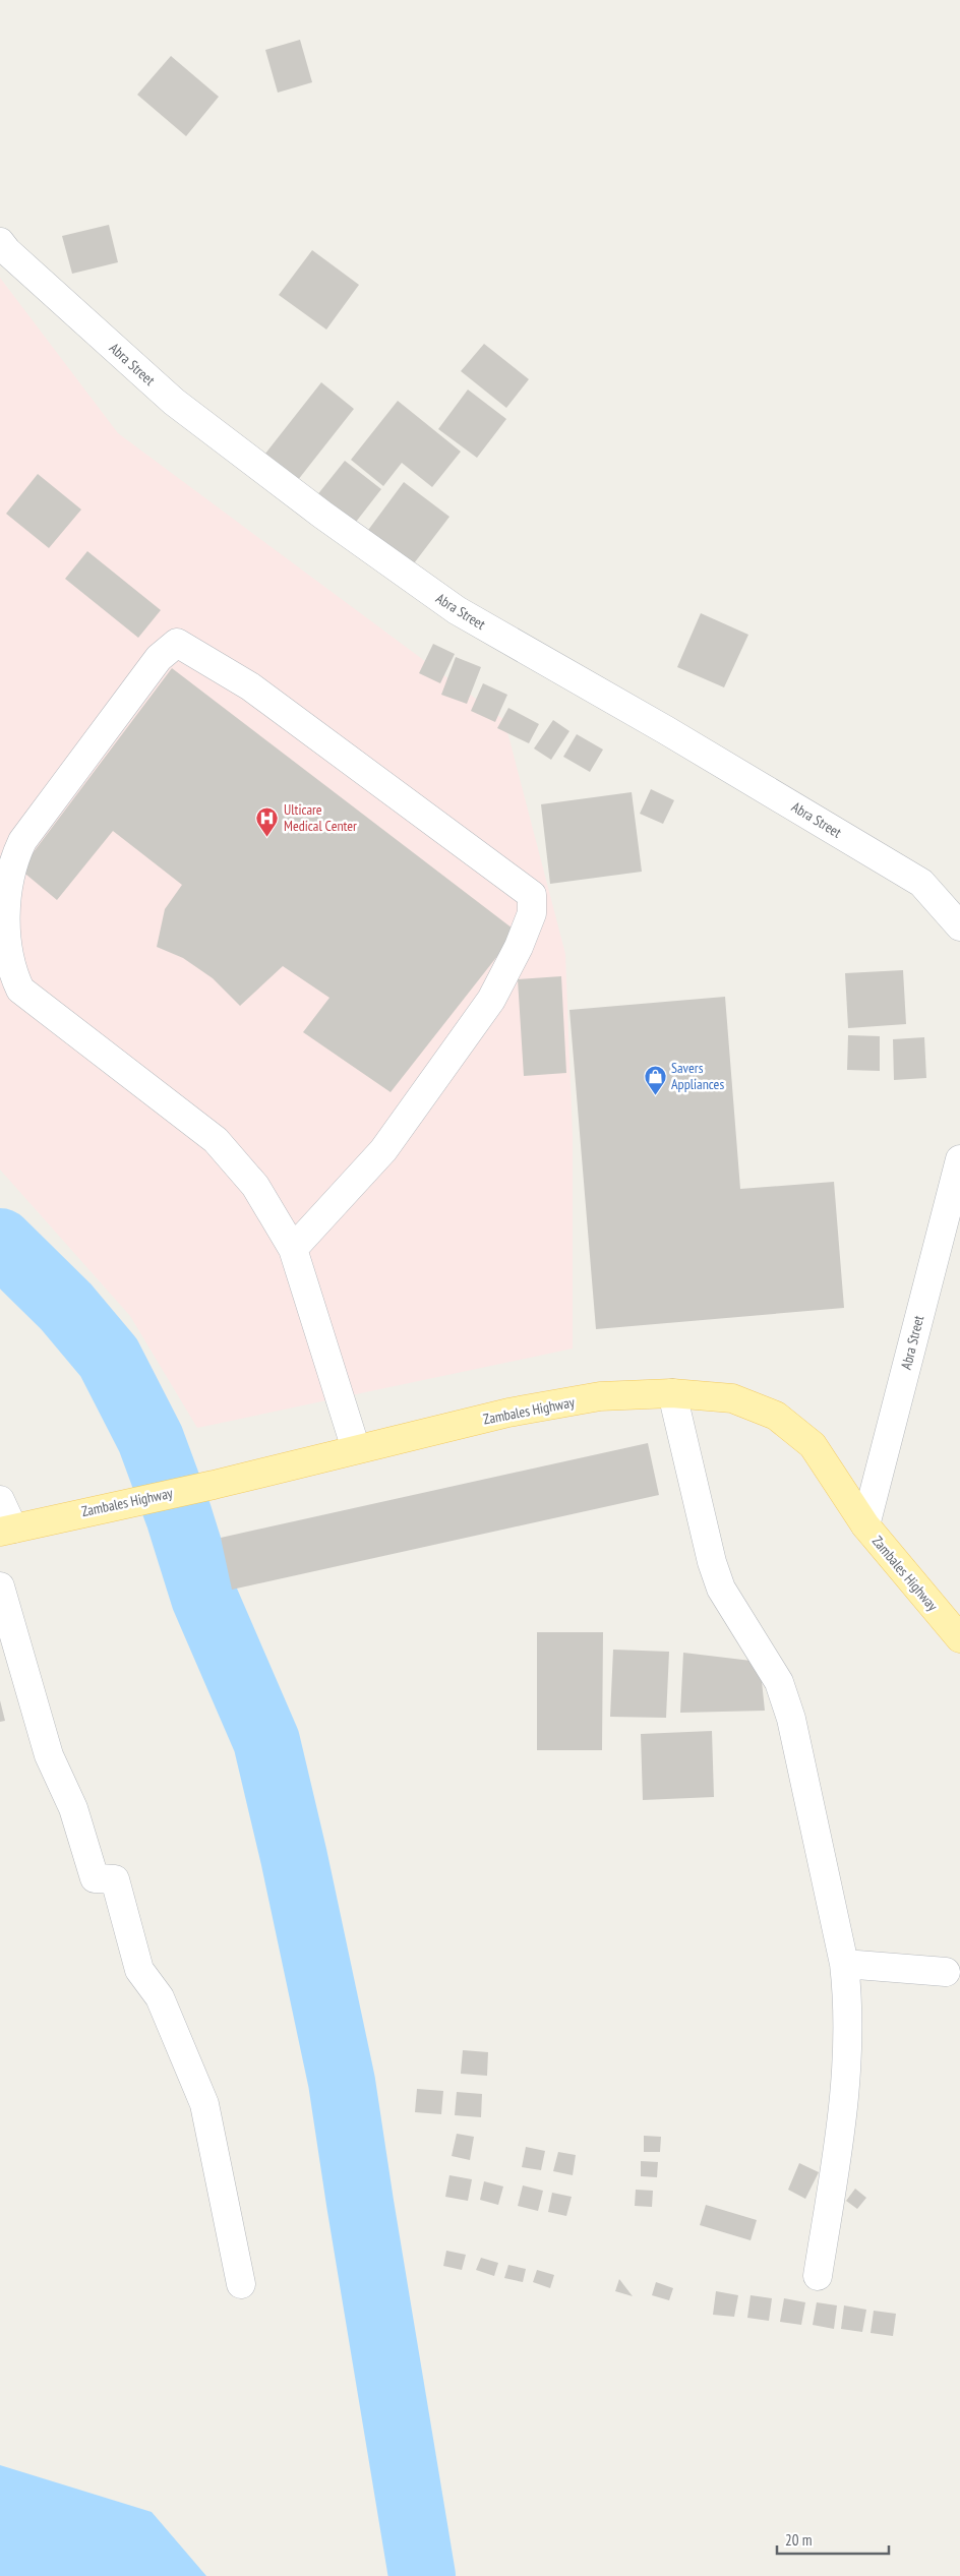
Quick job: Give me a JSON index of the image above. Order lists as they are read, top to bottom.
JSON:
{
  "streets": {
    "main road": ["Zambales Highway"],
    "street": ["Abra Street"]
  },
  "crossings": [
    ["Abra Street", "Zambales Highway"]
  ],
  "places": {
    "hospital": ["Ulticare Medical Center"],
    "shop": ["Savers Appliances"]
  },
  "scale_bar": "20 m"
}
